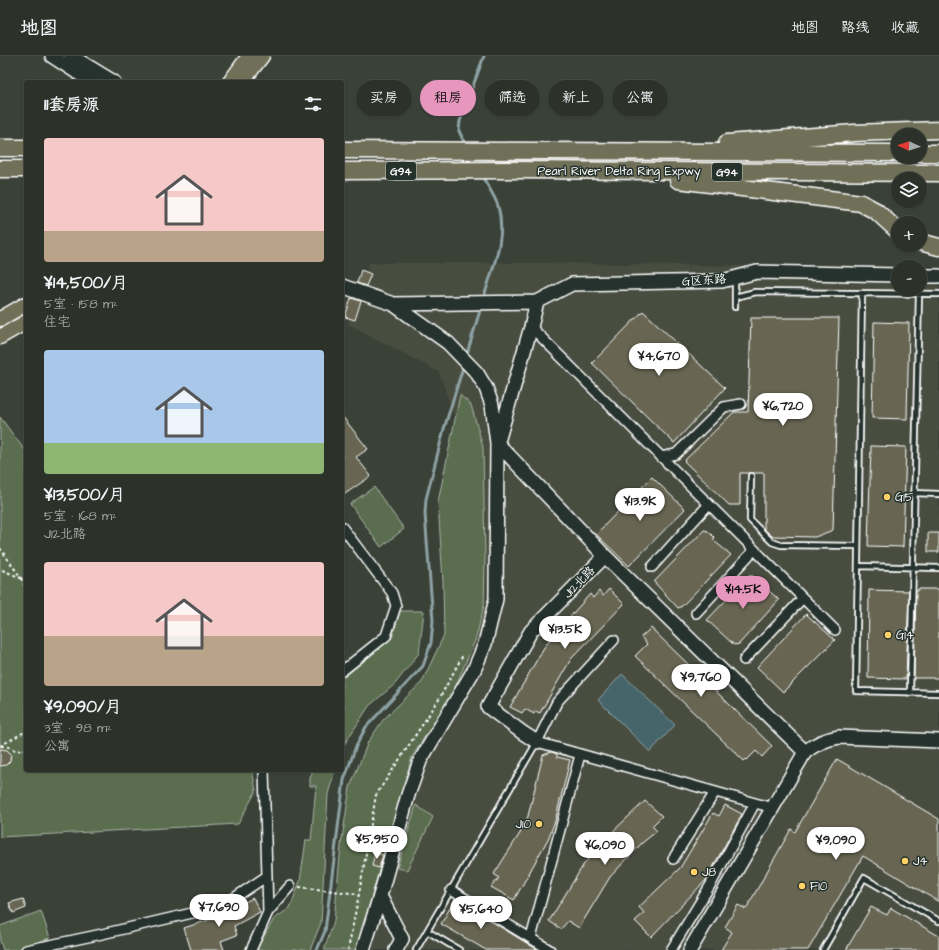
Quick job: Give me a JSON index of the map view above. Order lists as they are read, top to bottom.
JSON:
{
  "streets": {
    "highway": ["G94", "Pearl River Delta Ring Expwy"],
    "street": ["G区东路", "J12北路"]
  },
  "places": [
    "G15",
    "G14",
    "J10",
    "J4",
    "J8",
    "F10"
  ],
  "north": "left",
  "page": {
    "header": "地图",
    "nav": ["地图", "路线", "收藏"],
    "chip": [
      "买房",
      "租房",
      "筛选",
      "新上",
      "公寓"
    ],
    "heading": "11套房源",
    "map_buttons": ["+", "−"],
    "list": [
      {
        "name": "¥14,500/月",
        "note": "5室 · 158 m² · 住宅"
      },
      {
        "name": "¥13,500/月",
        "note": "5室 · 168 m² · J12北路"
      },
      {
        "name": "¥9,090/月",
        "note": "3室 · 98 m² · 公寓"
      }
    ],
    "price": [
      "¥4,670",
      "¥6,720",
      "¥13.9K",
      "¥14.5K",
      "¥13.5K",
      "¥9,760",
      "¥5,950",
      "¥9,090",
      "¥6,090",
      "¥7,690",
      "¥5,640"
    ]
  }
}
